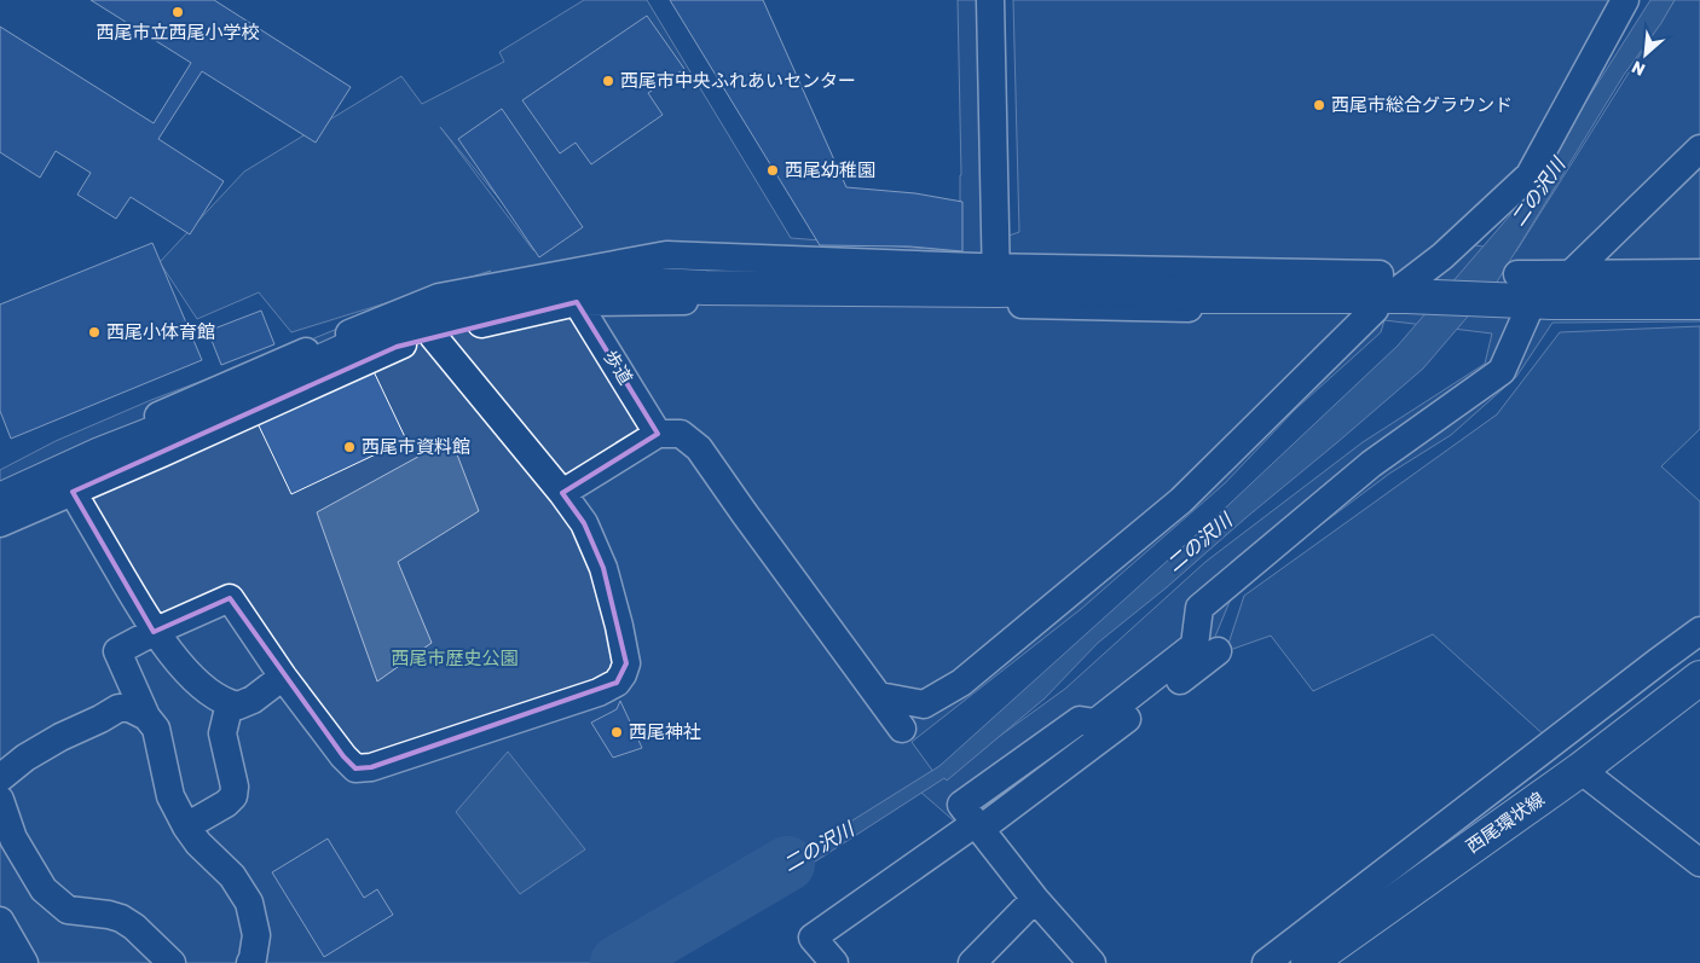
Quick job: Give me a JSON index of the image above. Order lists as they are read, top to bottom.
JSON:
{
  "streets": {
    "street": ["歩道", "西尾環状線"]
  },
  "water": ["二の沢川"],
  "parks": ["西尾市歴史公園"],
  "places": [
    "西尾市立西尾小学校",
    "西尾市中央ふれあいセンター",
    "西尾市総合グラウンド",
    "西尾幼稚園",
    "西尾小体育館",
    "西尾市資料館",
    "西尾神社"
  ],
  "north": "bottom left"
}
